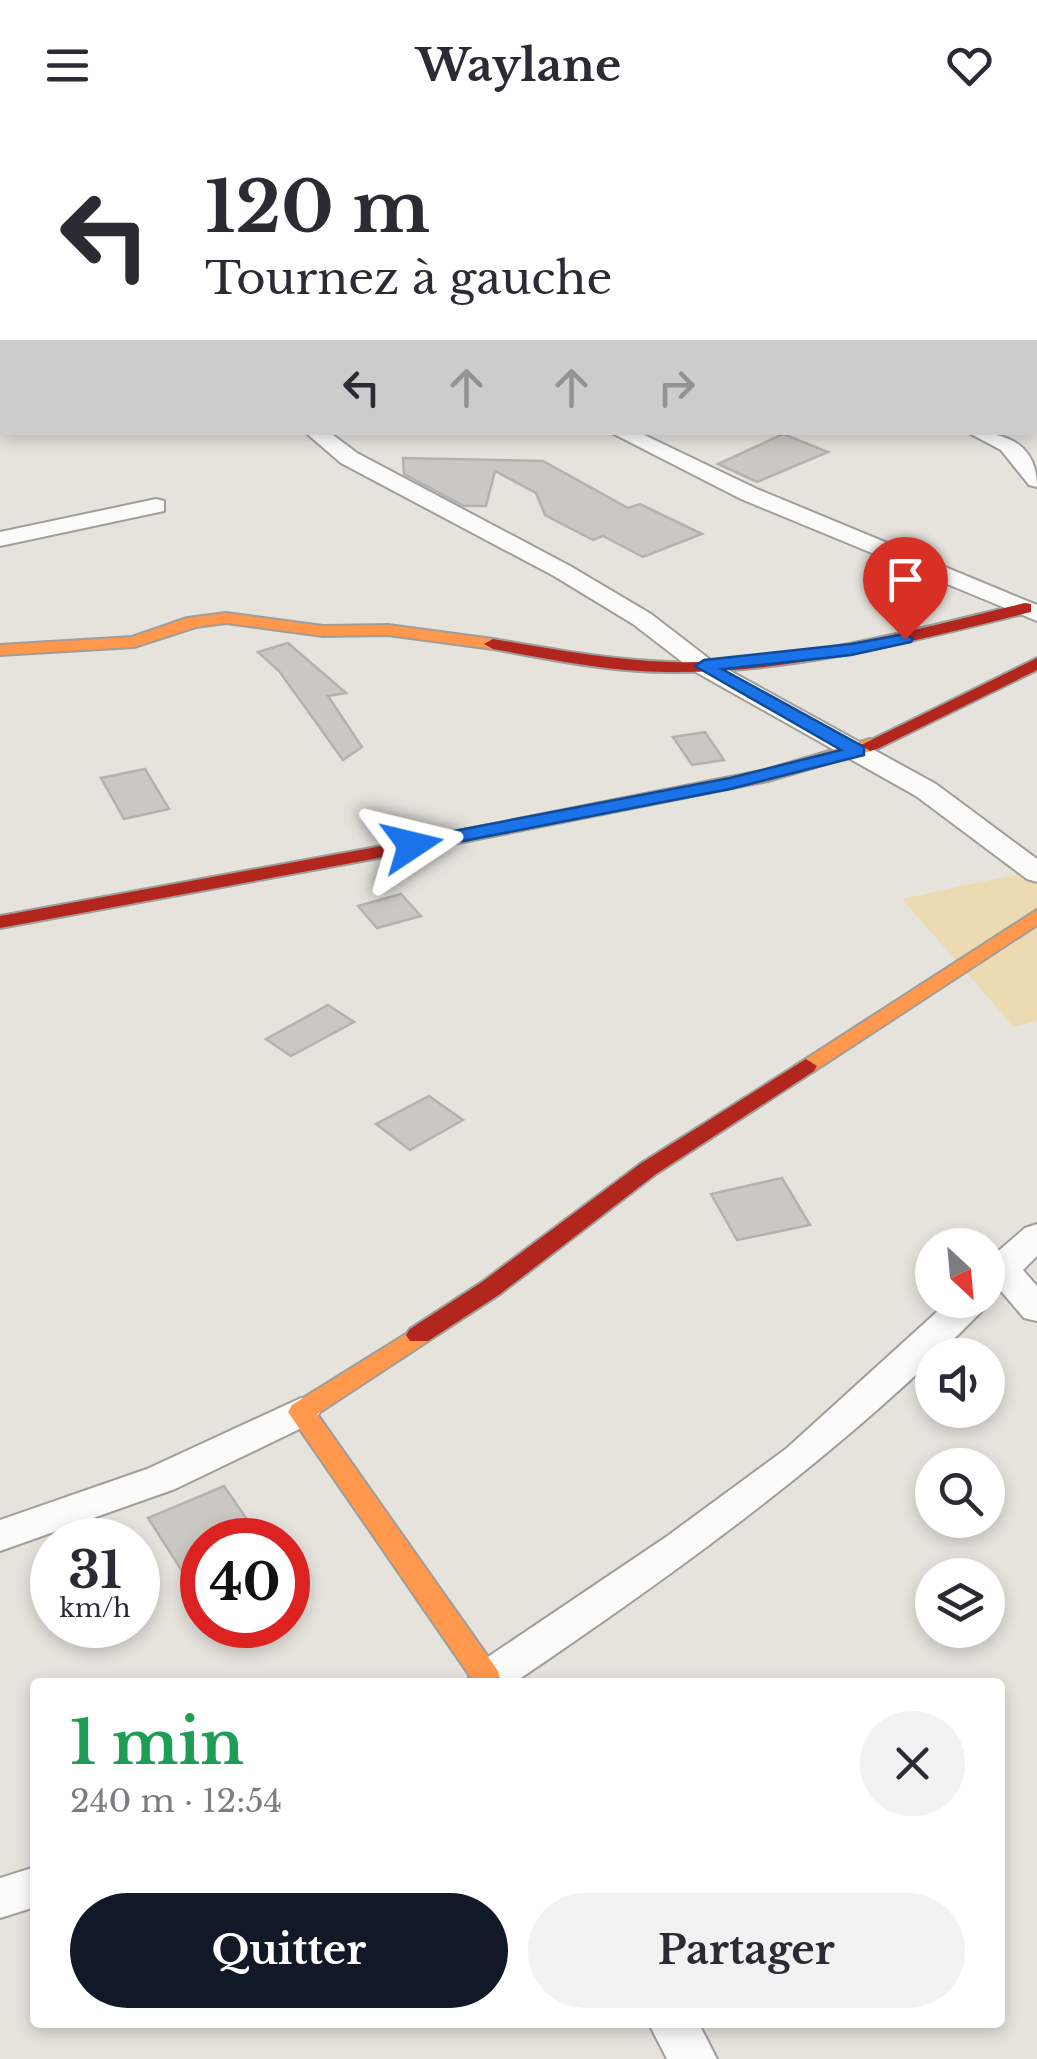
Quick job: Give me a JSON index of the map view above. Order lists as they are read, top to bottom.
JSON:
{
  "north": "bottom right",
  "page": {
    "header": "Waylane",
    "turn": ["120 m", "Tournez à gauche"],
    "speed": "31 km/h",
    "limit": "40",
    "heading": ["1 min", "240 m · 12:54"],
    "buttons": ["Quitter", "Partager"]
  }
}
